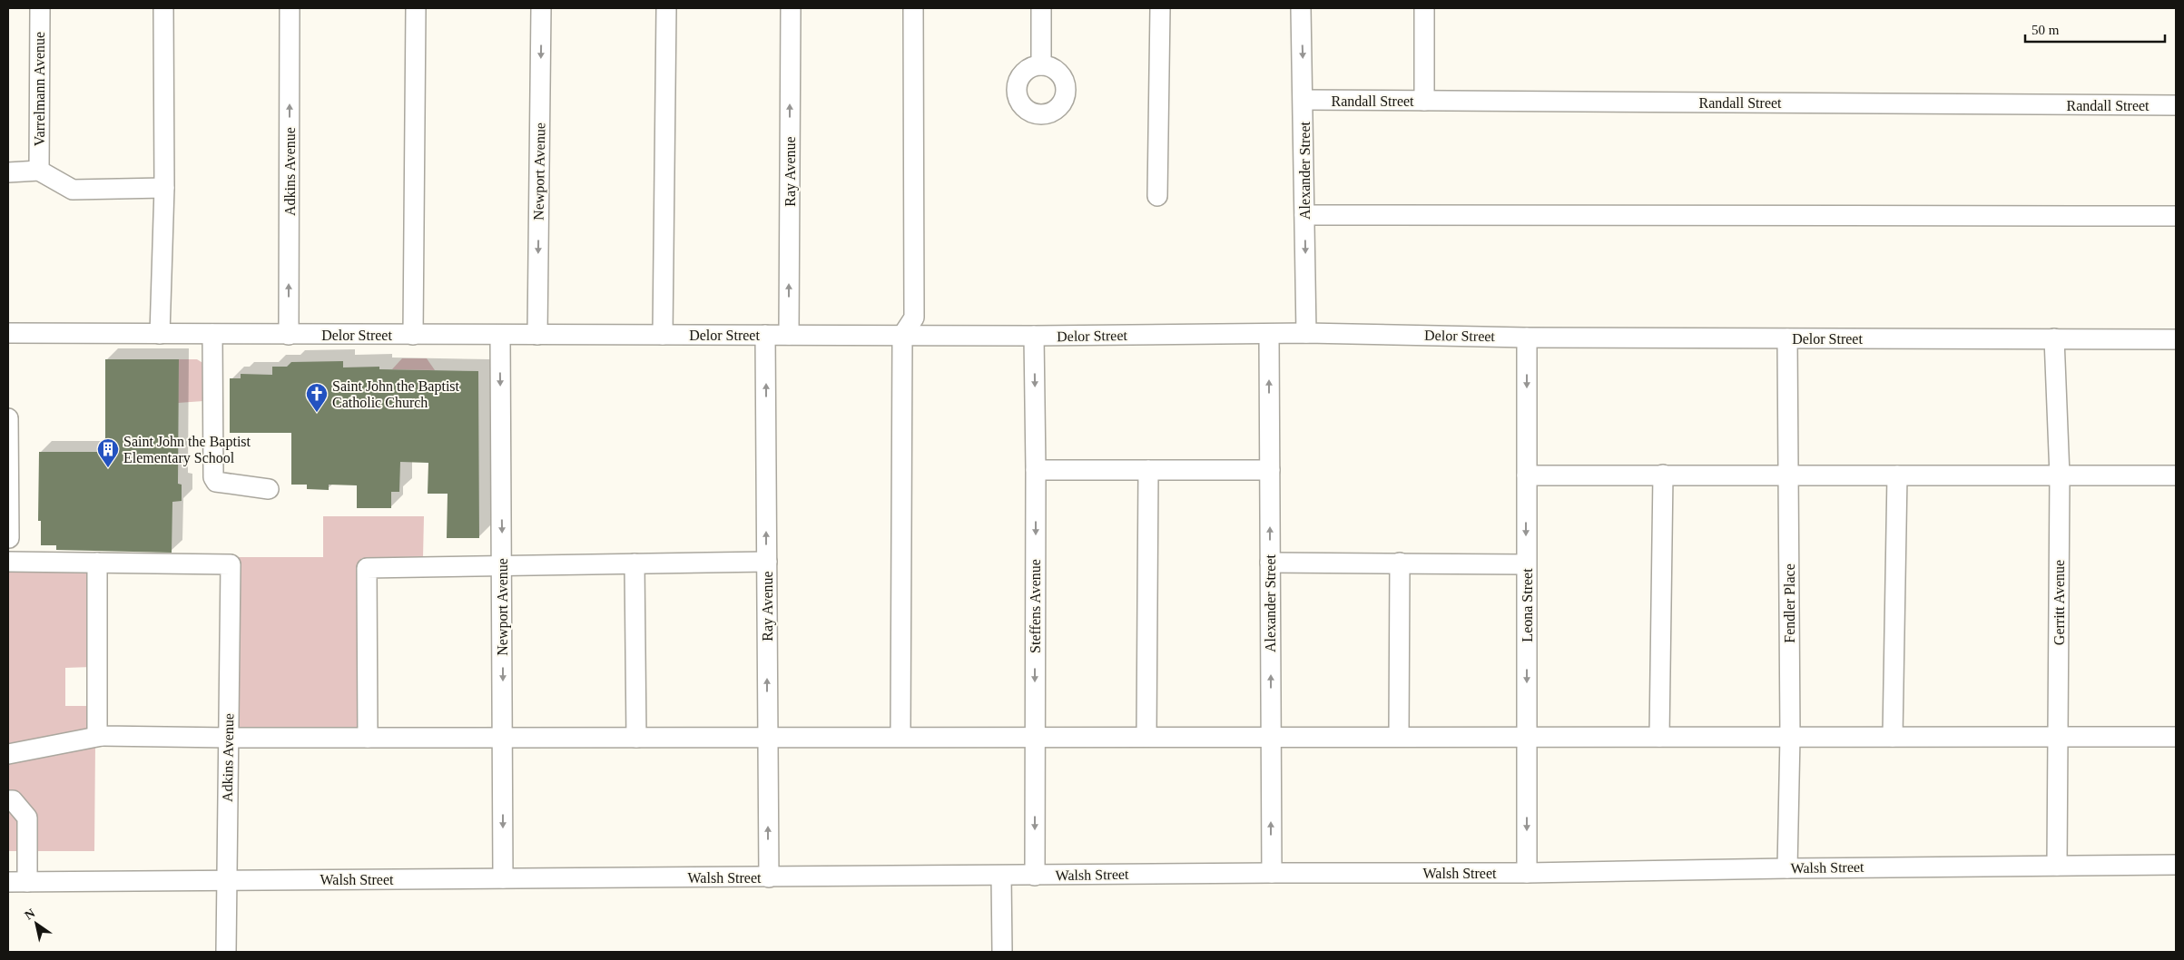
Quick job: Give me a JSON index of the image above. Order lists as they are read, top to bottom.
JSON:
{
  "streets": {
    "street": [
      "Varrelmann Avenue",
      "Randall Street",
      "Alexander Street",
      "Adkins Avenue",
      "Newport Avenue",
      "Ray Avenue",
      "Delor Street",
      "Gerritt Avenue",
      "Fendler Place",
      "Leona Street",
      "Steffens Avenue",
      "Walsh Street"
    ]
  },
  "crossings": [
    ["Randall Street", "Alexander Street"],
    ["Alexander Street", "Delor Street"],
    ["Alexander Street", "Walsh Street"],
    ["Adkins Avenue", "Delor Street"],
    ["Adkins Avenue", "Walsh Street"],
    ["Newport Avenue", "Delor Street"],
    ["Newport Avenue", "Walsh Street"],
    ["Ray Avenue", "Delor Street"],
    ["Ray Avenue", "Walsh Street"],
    ["Delor Street", "Gerritt Avenue"],
    ["Delor Street", "Fendler Place"],
    ["Delor Street", "Leona Street"],
    ["Delor Street", "Steffens Avenue"],
    ["Gerritt Avenue", "Walsh Street"],
    ["Fendler Place", "Walsh Street"],
    ["Leona Street", "Walsh Street"],
    ["Steffens Avenue", "Walsh Street"]
  ],
  "places": {
    "church": ["Saint John the Baptist Catholic Church"],
    "building": ["Saint John the Baptist Elementary School"]
  },
  "scale_bar": "50 m",
  "north": "top left"
}
